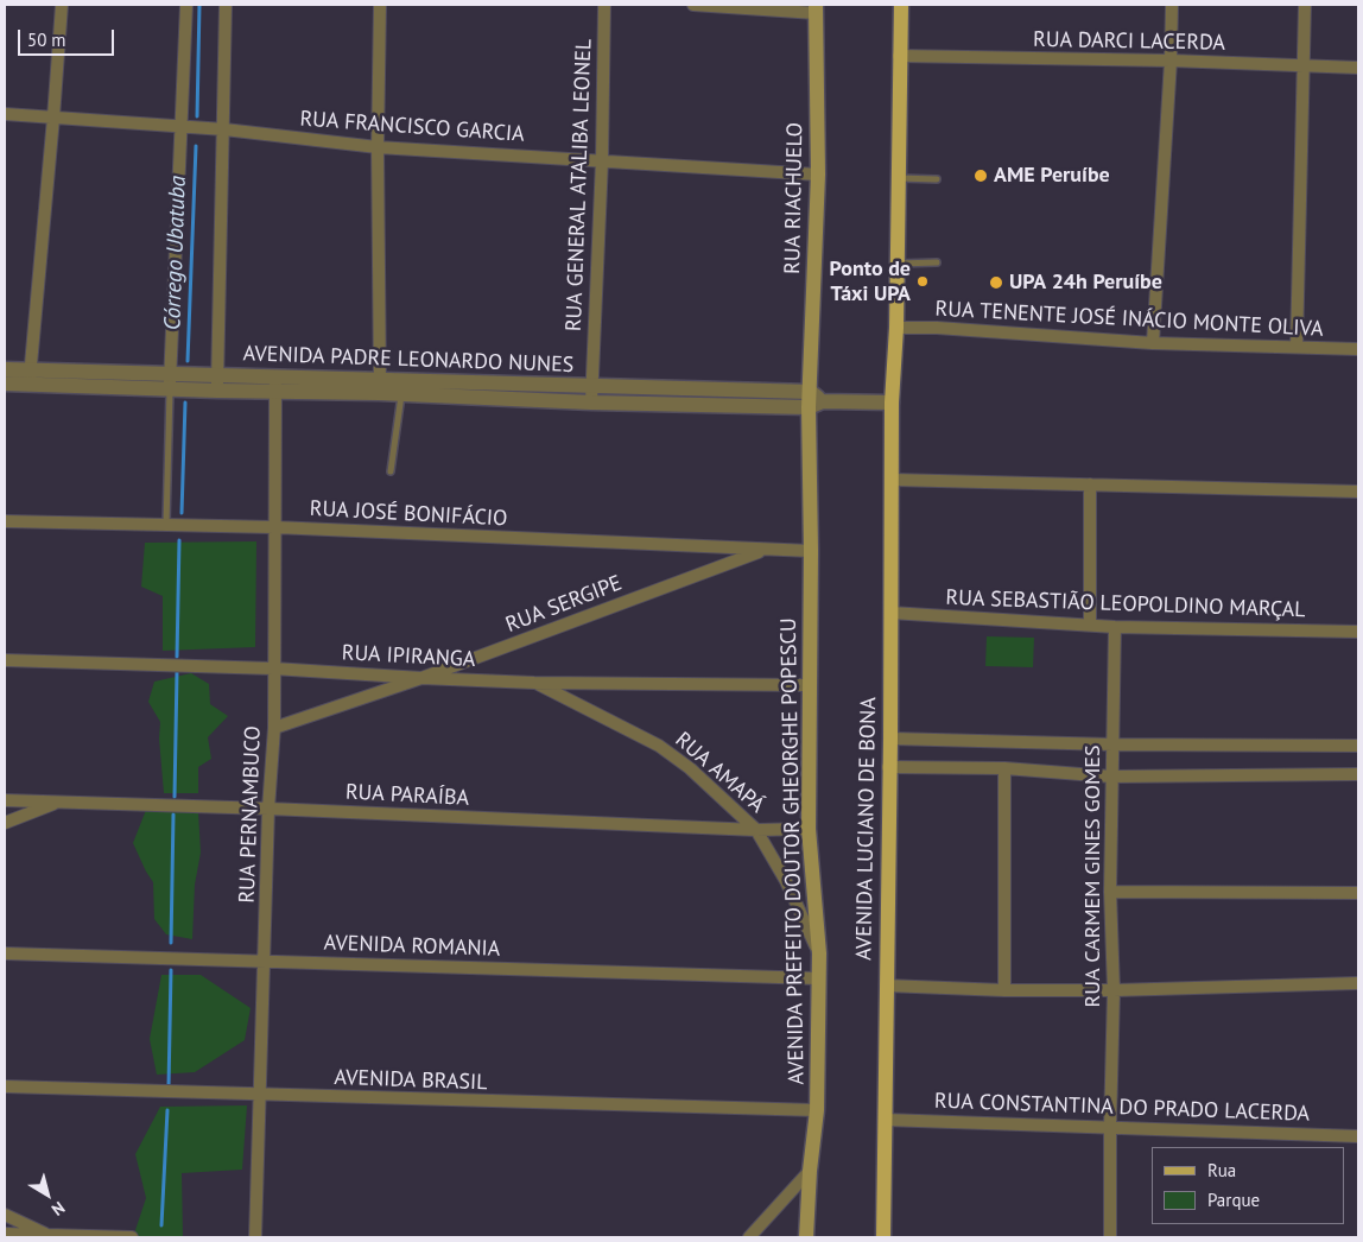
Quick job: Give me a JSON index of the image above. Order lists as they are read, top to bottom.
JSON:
{
  "streets": {
    "main road": ["RUA RIACHUELO", "AVENIDA LUCIANO DE BONA", "AVENIDA PREFEITO DOUTOR GHEORGHE POPESCU"],
    "street": [
      "RUA DARCI LACERDA",
      "RUA FRANCISCO GARCIA",
      "RUA GENERAL ATALIBA LEONEL",
      "RUA TENENTE JOSÉ INÁCIO MONTE OLIVA",
      "AVENIDA PADRE LEONARDO NUNES",
      "RUA JOSÉ BONIFÁCIO",
      "RUA SERGIPE",
      "RUA SEBASTIÃO LEOPOLDINO MARÇAL",
      "RUA IPIRANGA",
      "RUA AMAPÁ",
      "RUA PARAÍBA",
      "RUA PERNAMBUCO",
      "RUA CARMEM GINES GOMES",
      "AVENIDA ROMANIA",
      "AVENIDA BRASIL",
      "RUA CONSTANTINA DO PRADO LACERDA"
    ]
  },
  "crossings": [
    ["RUA DARCI LACERDA", "AVENIDA LUCIANO DE BONA"],
    ["RUA FRANCISCO GARCIA", "RUA GENERAL ATALIBA LEONEL"],
    ["RUA FRANCISCO GARCIA", "RUA RIACHUELO"],
    ["RUA GENERAL ATALIBA LEONEL", "AVENIDA PADRE LEONARDO NUNES"],
    ["RUA RIACHUELO", "AVENIDA PADRE LEONARDO NUNES"],
    ["RUA RIACHUELO", "AVENIDA PREFEITO DOUTOR GHEORGHE POPESCU"],
    ["RUA TENENTE JOSÉ INÁCIO MONTE OLIVA", "AVENIDA LUCIANO DE BONA"],
    ["AVENIDA PADRE LEONARDO NUNES", "RUA PERNAMBUCO"],
    ["AVENIDA PADRE LEONARDO NUNES", "AVENIDA PREFEITO DOUTOR GHEORGHE POPESCU"],
    ["RUA JOSÉ BONIFÁCIO", "RUA SERGIPE"],
    ["RUA JOSÉ BONIFÁCIO", "RUA PERNAMBUCO"],
    ["RUA JOSÉ BONIFÁCIO", "AVENIDA PREFEITO DOUTOR GHEORGHE POPESCU"],
    ["RUA SERGIPE", "RUA IPIRANGA"],
    ["RUA SERGIPE", "RUA PERNAMBUCO"],
    ["RUA SEBASTIÃO LEOPOLDINO MARÇAL", "AVENIDA LUCIANO DE BONA"],
    ["RUA SEBASTIÃO LEOPOLDINO MARÇAL", "RUA CARMEM GINES GOMES"],
    ["RUA IPIRANGA", "RUA AMAPÁ"],
    ["RUA IPIRANGA", "RUA PERNAMBUCO"],
    ["RUA IPIRANGA", "AVENIDA PREFEITO DOUTOR GHEORGHE POPESCU"],
    ["RUA AMAPÁ", "RUA PARAÍBA"],
    ["RUA AMAPÁ", "AVENIDA PREFEITO DOUTOR GHEORGHE POPESCU"],
    ["RUA PARAÍBA", "RUA PERNAMBUCO"],
    ["RUA PARAÍBA", "AVENIDA PREFEITO DOUTOR GHEORGHE POPESCU"],
    ["RUA PERNAMBUCO", "AVENIDA ROMANIA"],
    ["RUA PERNAMBUCO", "AVENIDA BRASIL"],
    ["AVENIDA LUCIANO DE BONA", "RUA CONSTANTINA DO PRADO LACERDA"],
    ["AVENIDA PREFEITO DOUTOR GHEORGHE POPESCU", "AVENIDA ROMANIA"],
    ["AVENIDA PREFEITO DOUTOR GHEORGHE POPESCU", "AVENIDA BRASIL"],
    ["RUA CARMEM GINES GOMES", "RUA CONSTANTINA DO PRADO LACERDA"]
  ],
  "water": ["Córrego Ubatuba"],
  "places": ["AME Peruíbe", "Ponto de Táxi UPA", "UPA 24h Peruíbe"],
  "legend": ["Rua", "Parque"],
  "scale_bar": "50 m",
  "north": "bottom right"
}
